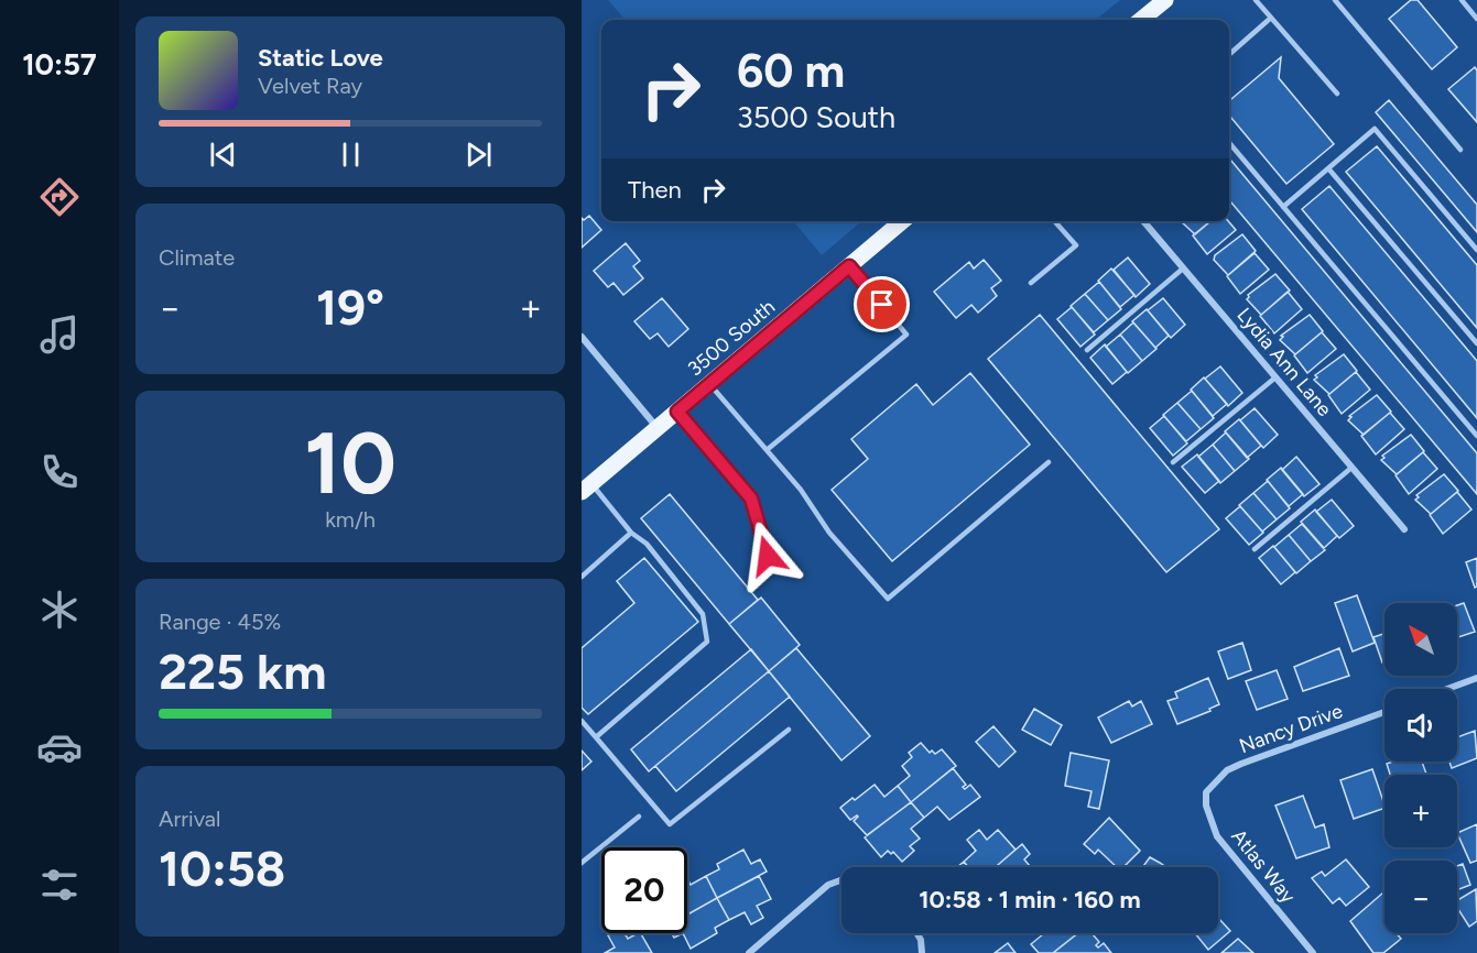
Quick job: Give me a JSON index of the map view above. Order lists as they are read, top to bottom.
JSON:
{
  "streets": {
    "main road": ["3500 South"],
    "street": ["Lydia Ann Lane", "Nancy Drive", "Atlas Way"]
  },
  "crossings": [
    ["Nancy Drive", "Atlas Way"]
  ],
  "north": "top left",
  "page": {
    "tabs": "10:57",
    "turn": ["60 m", "3500 South"],
    "song": ["Static Love", "Velvet Ray"],
    "then": "Then",
    "tile": [
      "Climate",
      ["10", "km/h"],
      ["Range · 45%", "225 km"],
      ["Arrival", "10:58"]
    ],
    "heat": ["−", "19°", "+"],
    "map_buttons": ["+", "−"],
    "limit": "20",
    "trip": "10:58 · 1 min · 160 m"
  }
}
